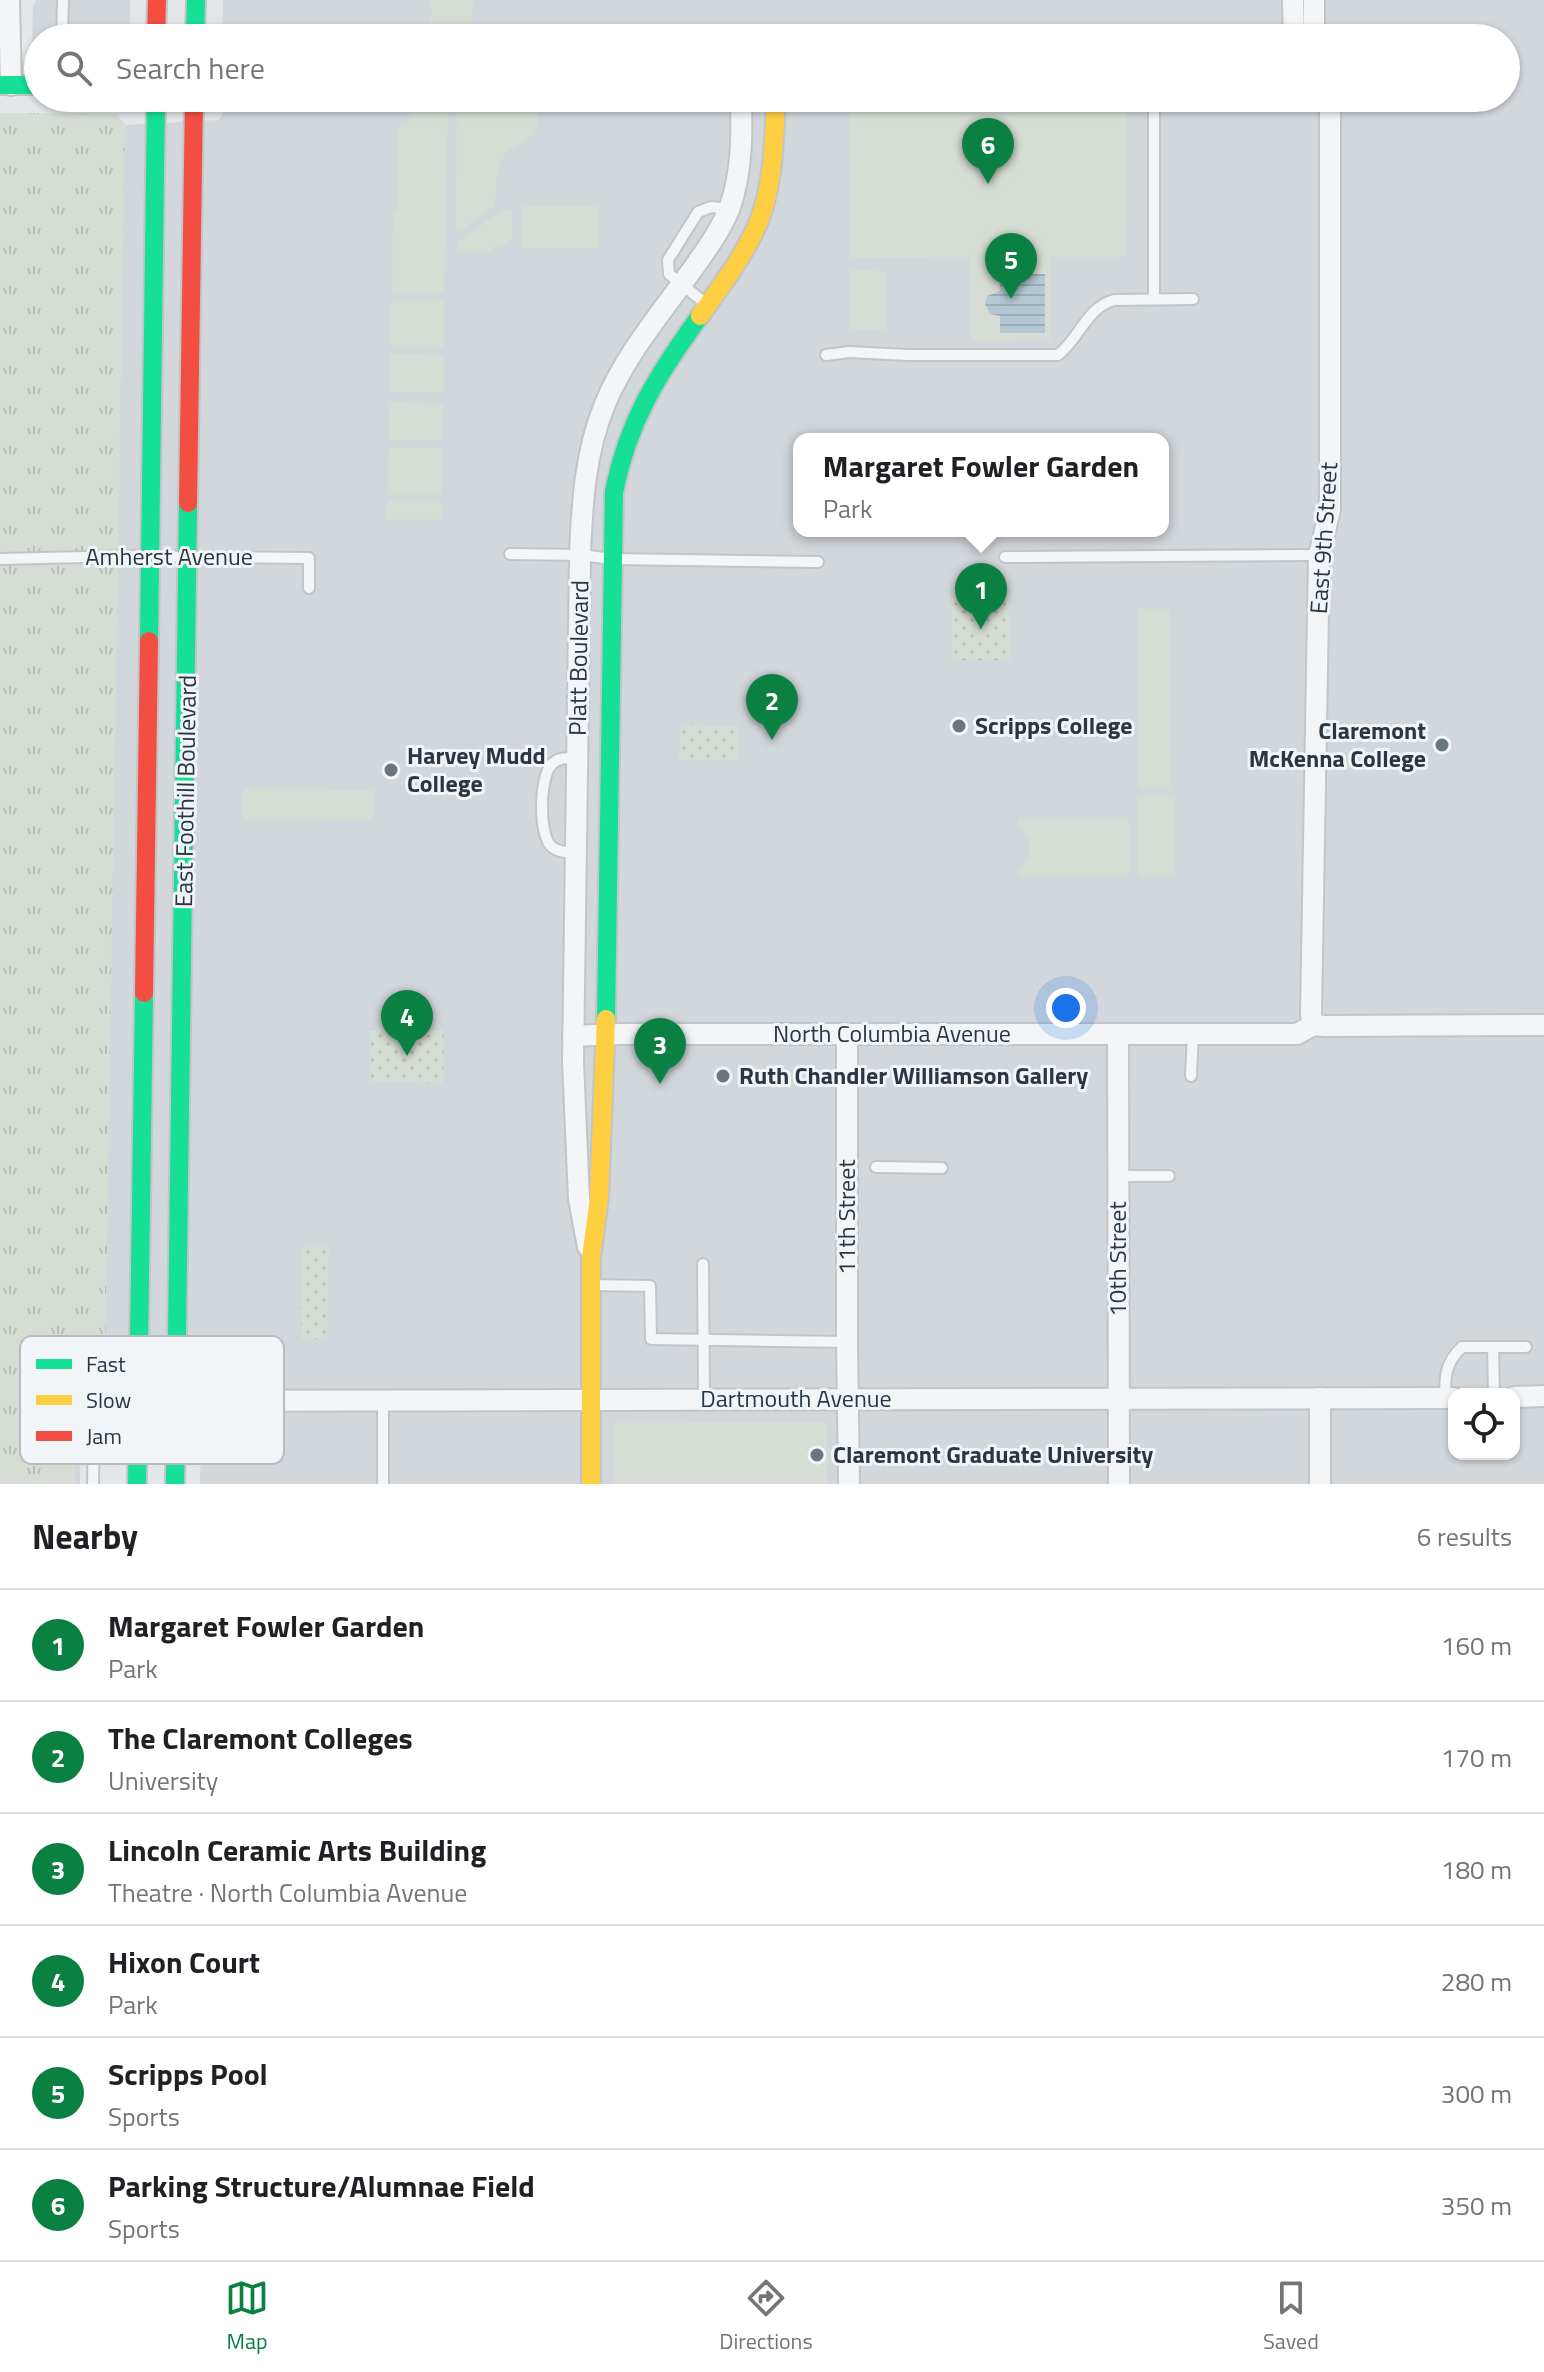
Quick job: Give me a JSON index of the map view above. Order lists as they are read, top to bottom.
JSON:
{
  "streets": {
    "main road": ["Platt Boulevard", "East Foothill Boulevard"],
    "street": [
      "East 9th Street",
      "North Columbia Avenue",
      "11th Street",
      "10th Street",
      "Dartmouth Avenue"
    ],
    "lane": ["Amherst Avenue"]
  },
  "crossings": [
    ["East 9th Street", "North Columbia Avenue"],
    ["Amherst Avenue", "East Foothill Boulevard"],
    ["Platt Boulevard", "North Columbia Avenue"],
    ["Platt Boulevard", "Dartmouth Avenue"],
    ["North Columbia Avenue", "11th Street"],
    ["North Columbia Avenue", "10th Street"],
    ["11th Street", "Dartmouth Avenue"],
    ["10th Street", "Dartmouth Avenue"]
  ],
  "places": [
    "Scripps College",
    "Claremont McKenna College",
    "Harvey Mudd College",
    "Ruth Chandler Williamson Gallery",
    "Claremont Graduate University"
  ],
  "legend": ["Fast", "Slow", "Jam"],
  "page": {
    "search": "Search here",
    "pins": [
      "6",
      "5",
      "1",
      "2",
      "4",
      "3"
    ],
    "popup": ["Margaret Fowler Garden", "Park"],
    "heading": ["Nearby", "6 results"],
    "list": [
      {
        "mark": "1",
        "name": "Margaret Fowler Garden",
        "note": "Park",
        "value": "160 m"
      },
      {
        "mark": "2",
        "name": "The Claremont Colleges",
        "note": "University",
        "value": "170 m"
      },
      {
        "mark": "3",
        "name": "Lincoln Ceramic Arts Building",
        "note": "Theatre · North Columbia Avenue",
        "value": "180 m"
      },
      {
        "mark": "4",
        "name": "Hixon Court",
        "note": "Park",
        "value": "280 m"
      },
      {
        "mark": "5",
        "name": "Scripps Pool",
        "note": "Sports",
        "value": "300 m"
      },
      {
        "mark": "6",
        "name": "Parking Structure/Alumnae Field",
        "note": "Sports",
        "value": "350 m"
      }
    ],
    "nav": ["Map", "Directions", "Saved"]
  }
}
